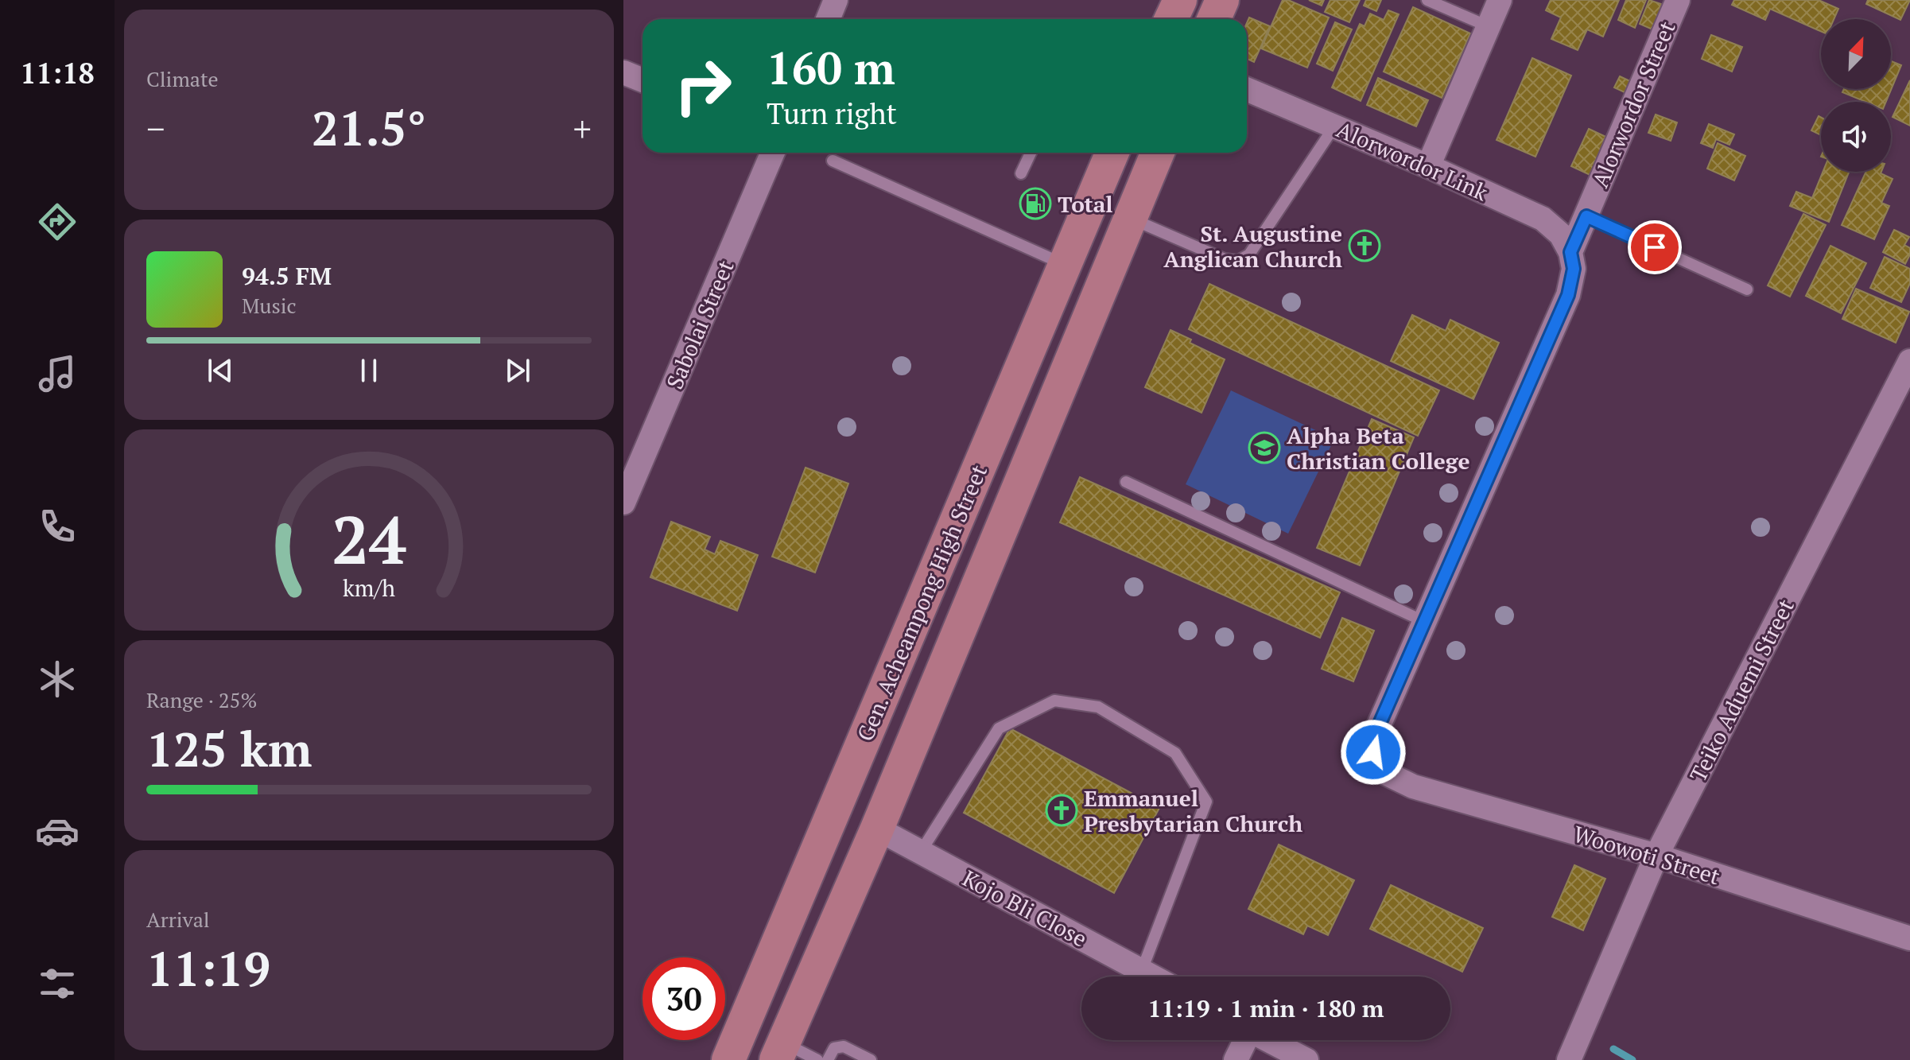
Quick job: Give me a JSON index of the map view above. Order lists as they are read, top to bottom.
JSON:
{
  "streets": {
    "main road": ["Gen. Acheampong High Street"],
    "street": [
      "Alorwordor Street",
      "Alorwordor Link",
      "Sabolai Street",
      "Teiko Aduemi Street",
      "Woowoti Street",
      "Kojo Bli Close"
    ]
  },
  "crossings": [
    ["Alorwordor Street", "Alorwordor Link"],
    ["Alorwordor Street", "Woowoti Street"],
    ["Gen. Acheampong High Street", "Kojo Bli Close"],
    ["Teiko Aduemi Street", "Woowoti Street"]
  ],
  "places": {
    "fuel station": ["Total"],
    "church": ["St. Augustine Anglican Church", "Emmanuel Presbytarian Church"],
    "school or university": ["Alpha Beta Christian College"]
  },
  "north": "top right",
  "page": {
    "tabs": "11:18",
    "tile": [
      "Climate",
      ["Range · 25%", "125 km"],
      ["Arrival", "11:19"]
    ],
    "turn": ["160 m", "Turn right"],
    "heat": ["−", "21.5°", "+"],
    "song": ["94.5 FM", "Music"],
    "limit": "30",
    "trip": "11:19 · 1 min · 180 m",
    "gauge": ["24", "km/h"]
  }
}
